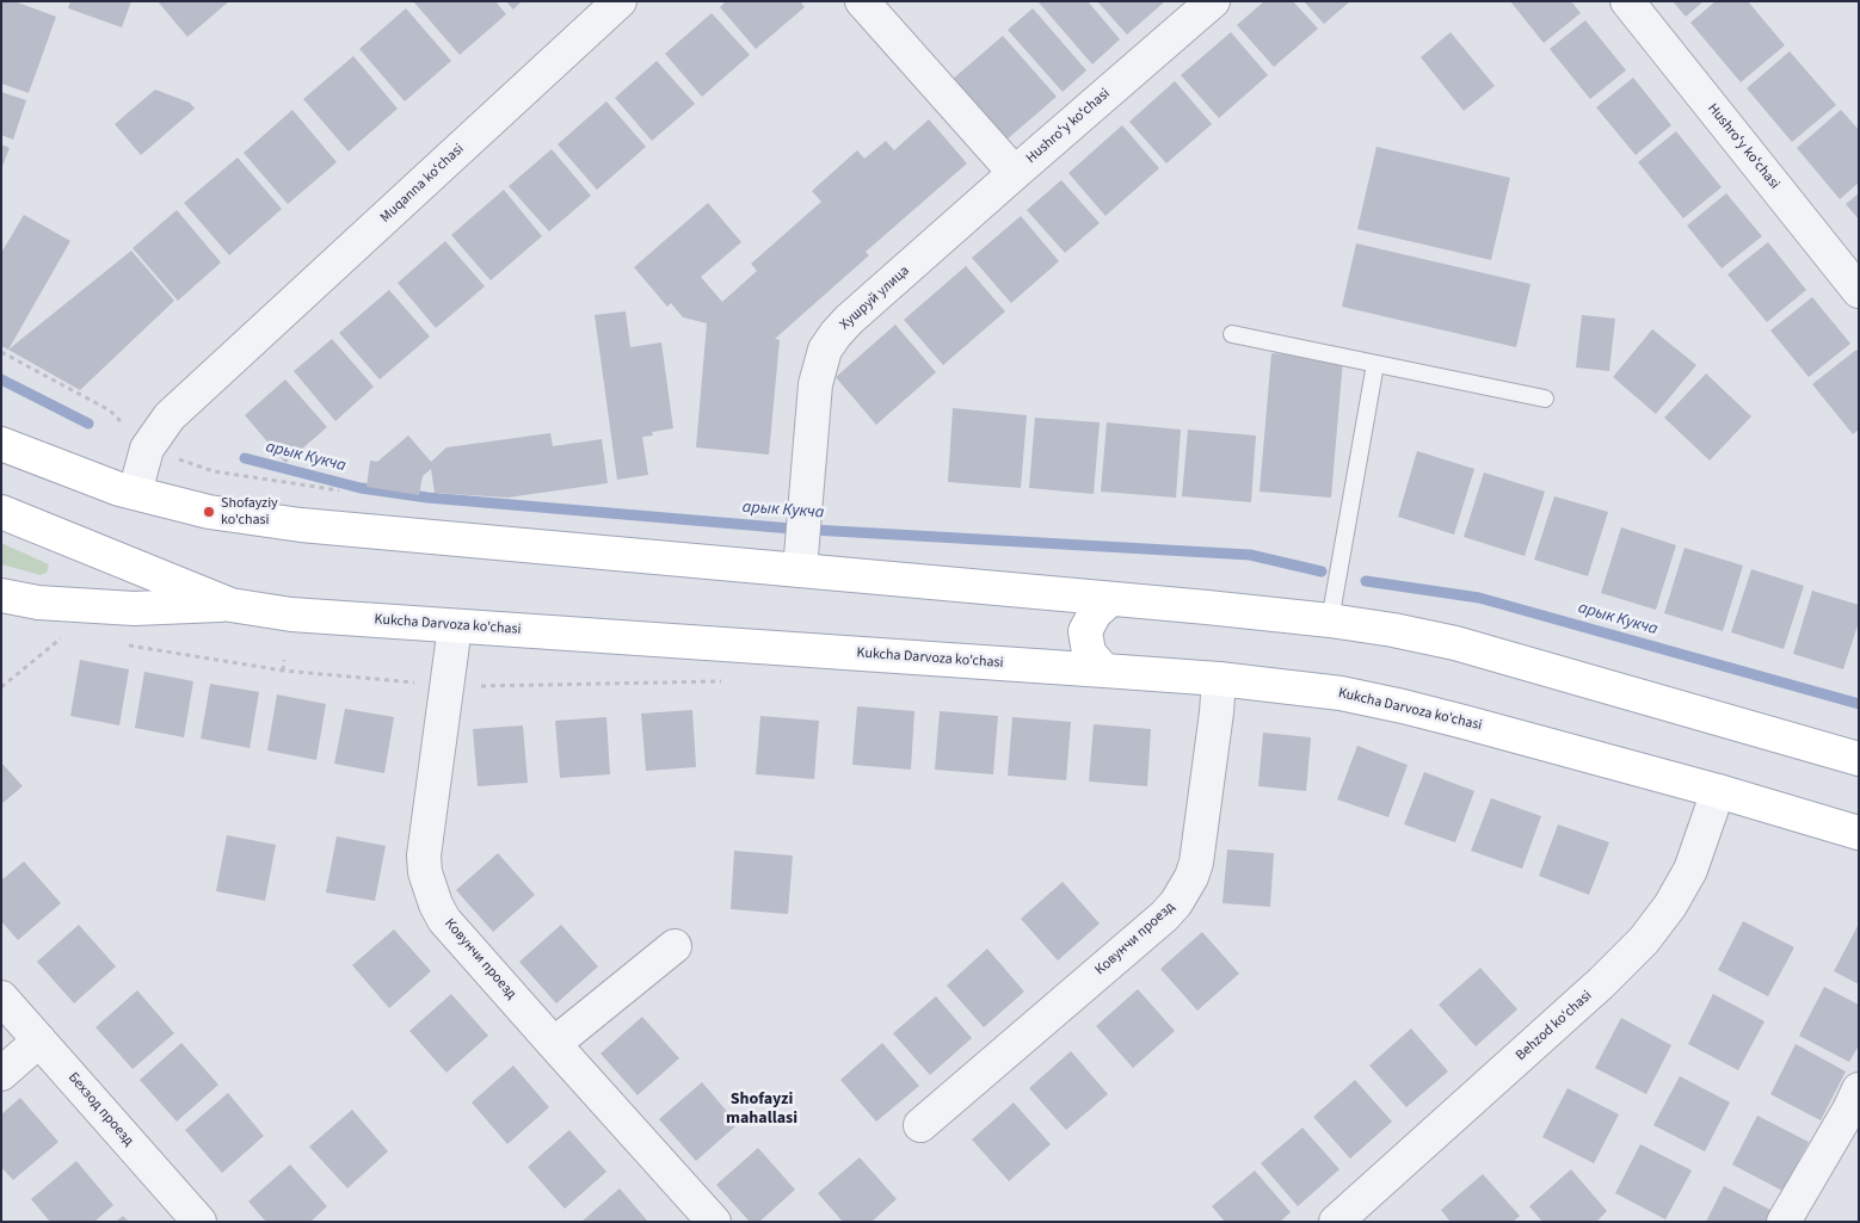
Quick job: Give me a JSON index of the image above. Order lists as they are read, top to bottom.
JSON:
{
  "streets": {
    "main road": ["Kukcha Darvoza ko'chasi"],
    "street": [
      "Hushroʻy koʻchasi",
      "Muqanna koʻchasi",
      "Хушруй улица",
      "Ковунчи проезд",
      "Behzod ko‘chasi",
      "Бехзод проезд"
    ]
  },
  "crossings": [
    ["Hushroʻy koʻchasi", "Хушруй улица"],
    ["Kukcha Darvoza ko'chasi", "Ковунчи проезд"],
    ["Kukcha Darvoza ko'chasi", "Behzod ko‘chasi"]
  ],
  "districts": ["Shofayzi mahallasi"],
  "water": ["арык Кукча"],
  "places": ["Shofayziy ko'chasi"]
}
